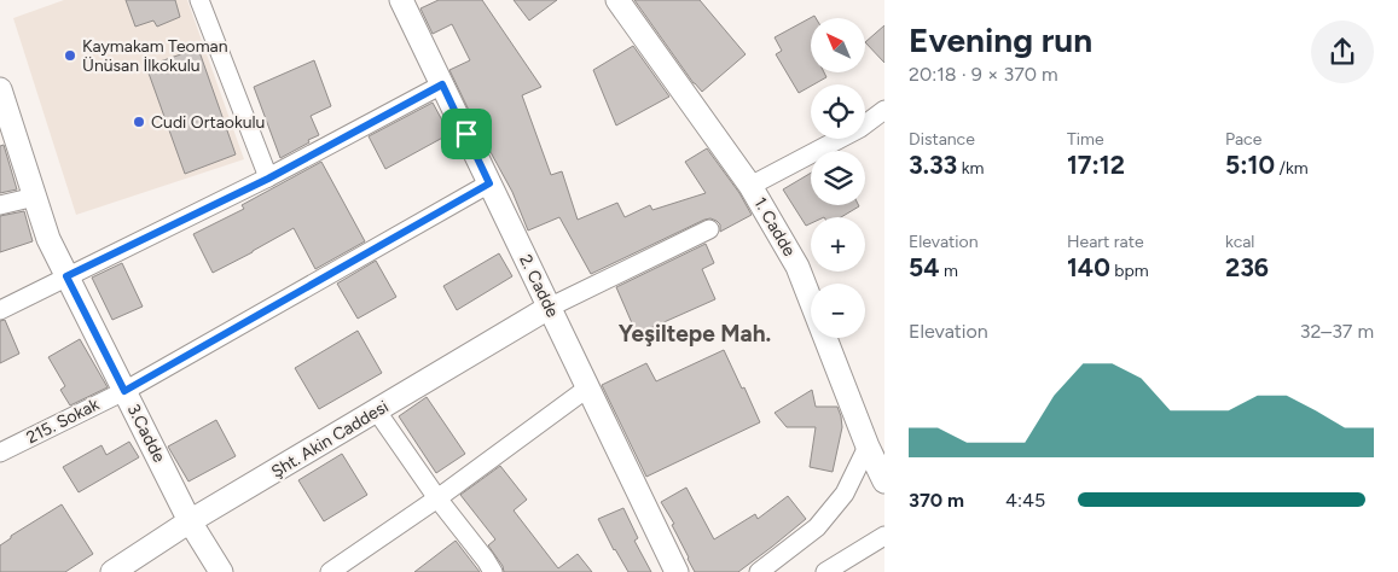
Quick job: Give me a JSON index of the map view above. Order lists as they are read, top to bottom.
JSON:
{
  "streets": {
    "street": [
      "1. Cadde",
      "2. Cadde",
      "215. Sokak",
      "3.Cadde",
      "Şht. Akin Caddesi"
    ]
  },
  "crossings": [
    ["2. Cadde", "215. Sokak"],
    ["2. Cadde", "Şht. Akin Caddesi"],
    ["215. Sokak", "3.Cadde"],
    ["3.Cadde", "Şht. Akin Caddesi"]
  ],
  "districts": ["Yeşiltepe Mah."],
  "places": ["Kaymakam Teoman Ünüsan İlkokulu", "Cudi Ortaokulu"],
  "north": "top left",
  "page": {
    "heading": ["Evening run", "20:18 · 9 × 370 m"],
    "map_buttons": ["+", "−"],
    "stats": [
      ["Distance", "3.33 km"],
      ["Time", "17:12"],
      ["Pace", "5:10 /km"],
      ["Elevation", "54 m"],
      ["Heart rate", "140 bpm"],
      ["kcal", "236"]
    ],
    "chart": ["Elevation", "32–37 m"],
    "list": [
      {
        "name": "370 m",
        "note": "4:45"
      }
    ]
  }
}
